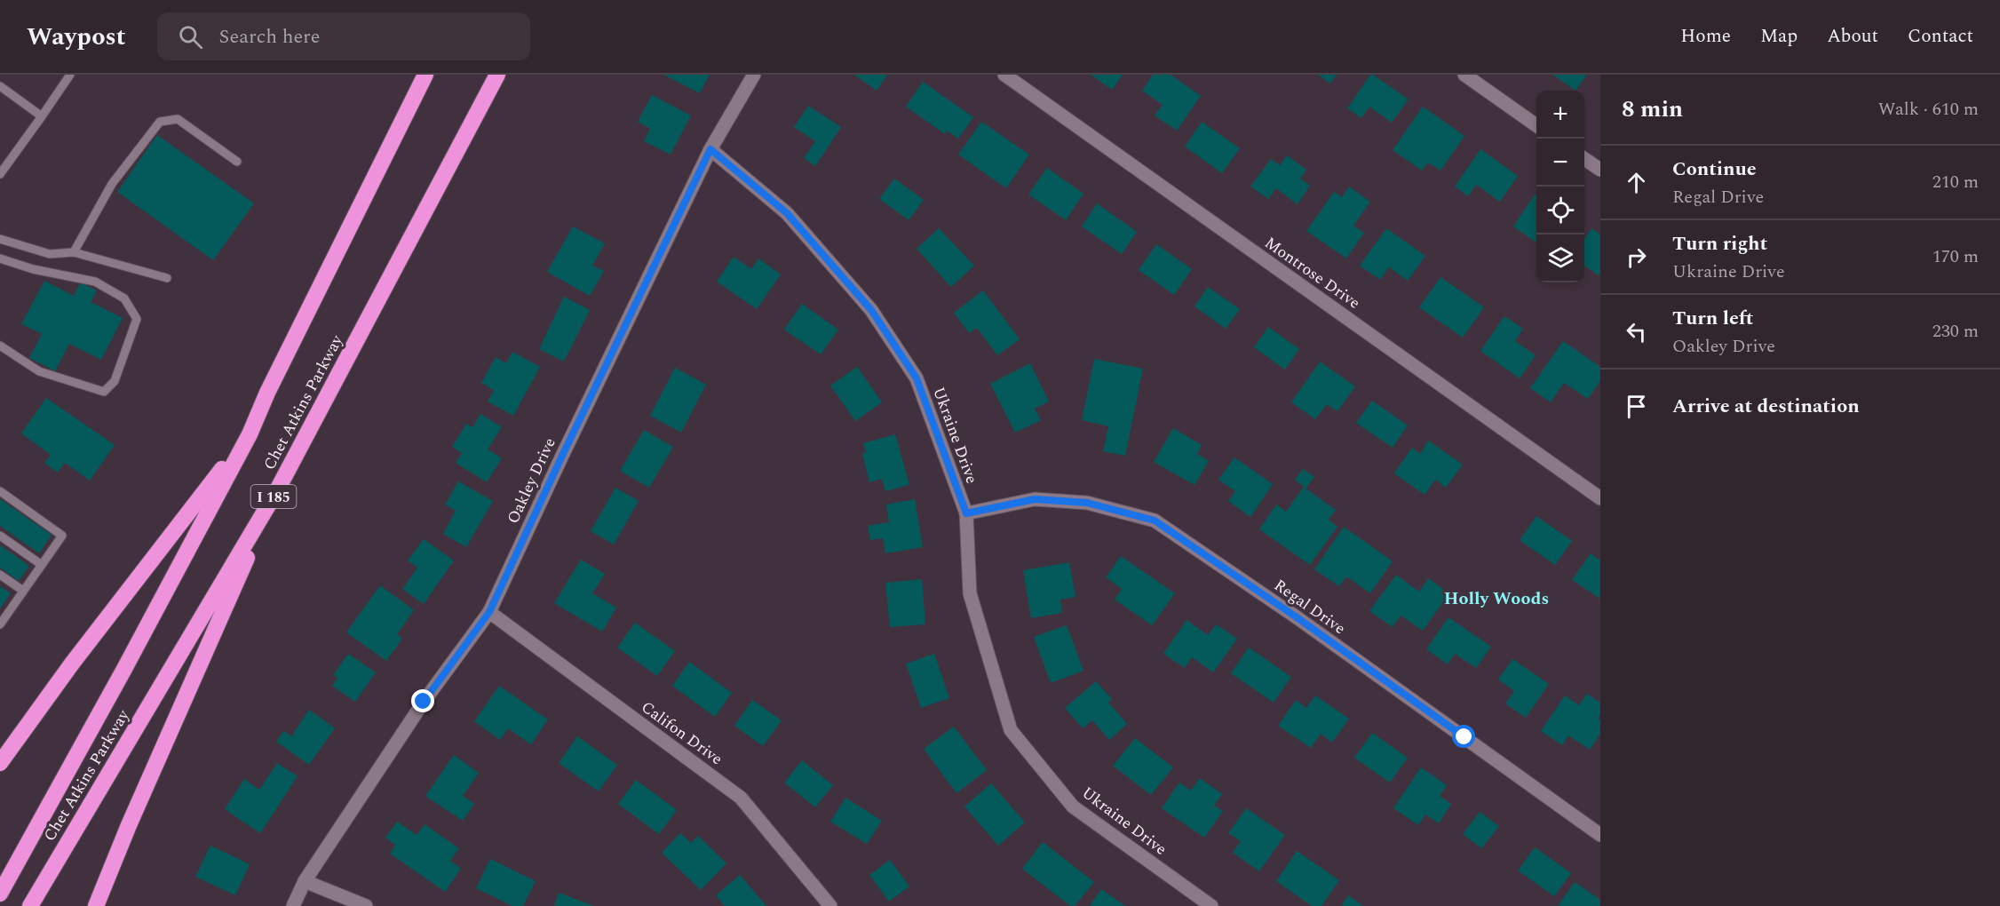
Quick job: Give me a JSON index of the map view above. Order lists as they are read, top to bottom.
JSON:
{
  "streets": {
    "highway": ["Chet Atkins Parkway", "I 185"],
    "street": [
      "Montrose Drive",
      "Ukraine Drive",
      "Oakley Drive",
      "Regal Drive",
      "Califon Drive"
    ]
  },
  "crossings": [
    ["Ukraine Drive", "Oakley Drive"],
    ["Ukraine Drive", "Regal Drive"],
    ["Oakley Drive", "Califon Drive"]
  ],
  "districts": ["Holly Woods"],
  "page": {
    "header": "Waypost",
    "search": "Search here",
    "nav": [
      "Home",
      "Map",
      "About",
      "Contact"
    ],
    "heading": ["8 min", "Walk · 610 m"],
    "map_buttons": ["+", "−"],
    "list": [
      ["Continue", "Regal Drive", "210 m"],
      ["Turn right", "Ukraine Drive", "170 m"],
      ["Turn left", "Oakley Drive", "230 m"],
      "Arrive at destination"
    ]
  }
}
